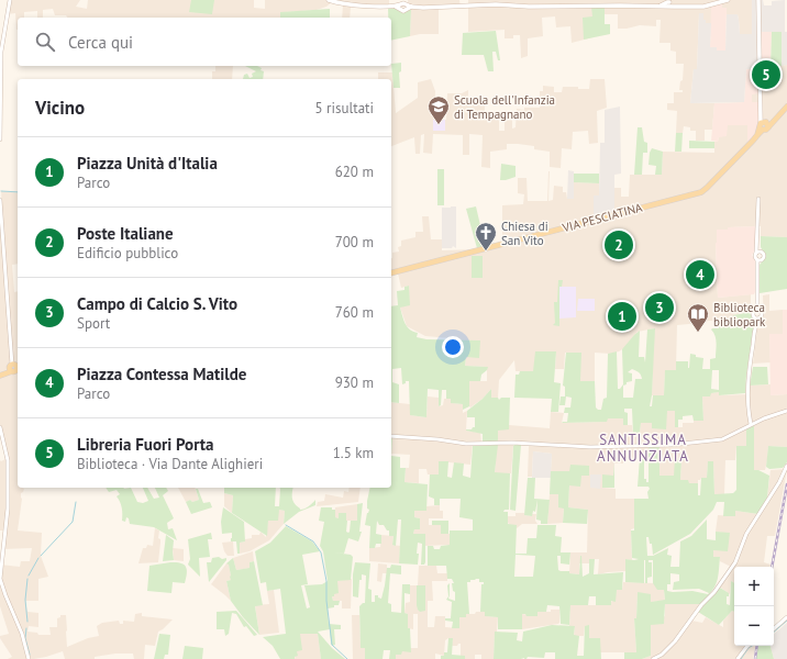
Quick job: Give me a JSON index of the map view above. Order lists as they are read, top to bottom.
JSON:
{
  "streets": {
    "main road": ["VIA PESCIATINA"]
  },
  "districts": ["SANTISSIMA ANNUNZIATA"],
  "places": {
    "school or university": ["Scuola dell'Infanzia di Tempagnano"],
    "church": ["Chiesa di San Vito"],
    "library": ["Biblioteca bibliopark"]
  },
  "page": {
    "search": "Cerca qui",
    "pins": [
      "5",
      "2",
      "4",
      "3",
      "1"
    ],
    "heading": ["Vicino", "5 risultati"],
    "list": [
      {
        "mark": "1",
        "name": "Piazza Unità d'Italia",
        "note": "Parco",
        "value": "620 m"
      },
      {
        "mark": "2",
        "name": "Poste Italiane",
        "note": "Edificio pubblico",
        "value": "700 m"
      },
      {
        "mark": "3",
        "name": "Campo di Calcio S. Vito",
        "note": "Sport",
        "value": "760 m"
      },
      {
        "mark": "4",
        "name": "Piazza Contessa Matilde",
        "note": "Parco",
        "value": "930 m"
      },
      {
        "mark": "5",
        "name": "Libreria Fuori Porta",
        "note": "Biblioteca · Via Dante Alighieri",
        "value": "1.5 km"
      }
    ],
    "map_buttons": ["+", "−"]
  }
}
